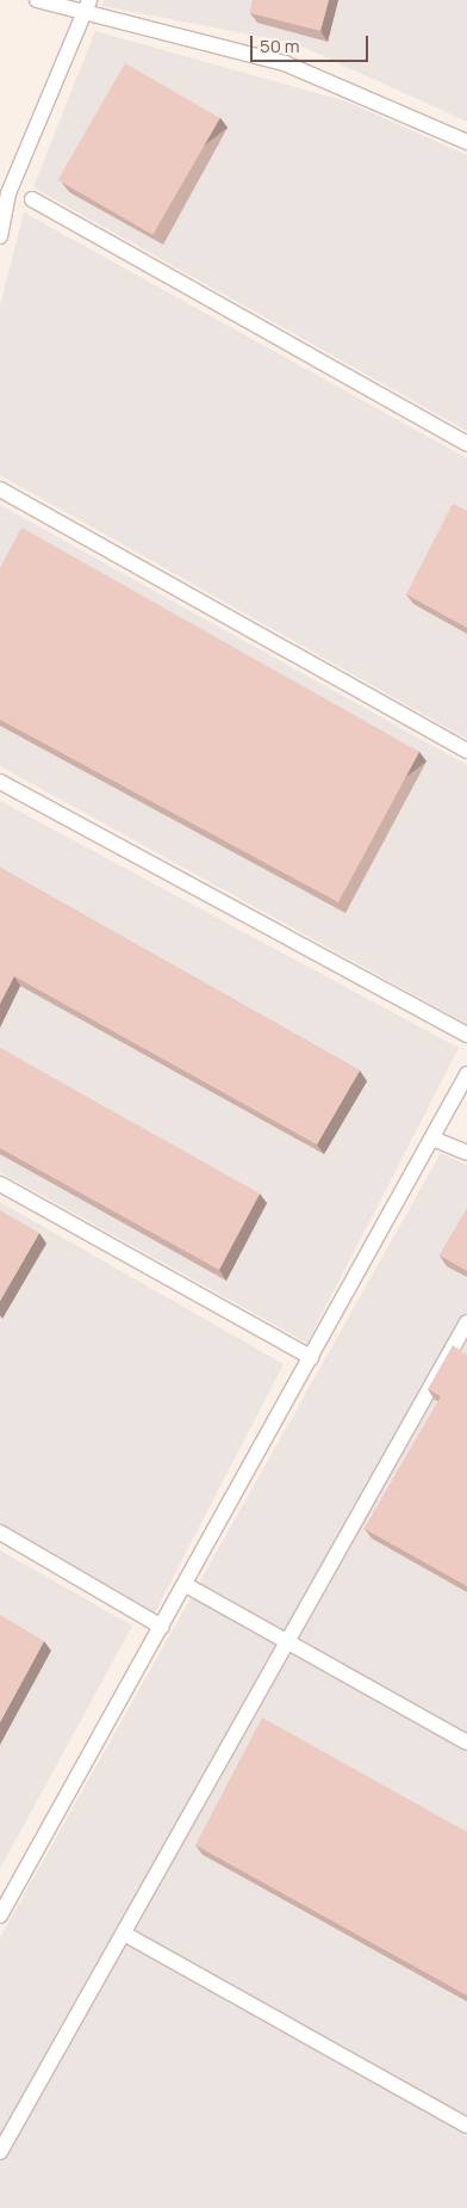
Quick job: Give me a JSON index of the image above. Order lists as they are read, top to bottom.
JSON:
{
  "scale_bar": "50 m"
}
